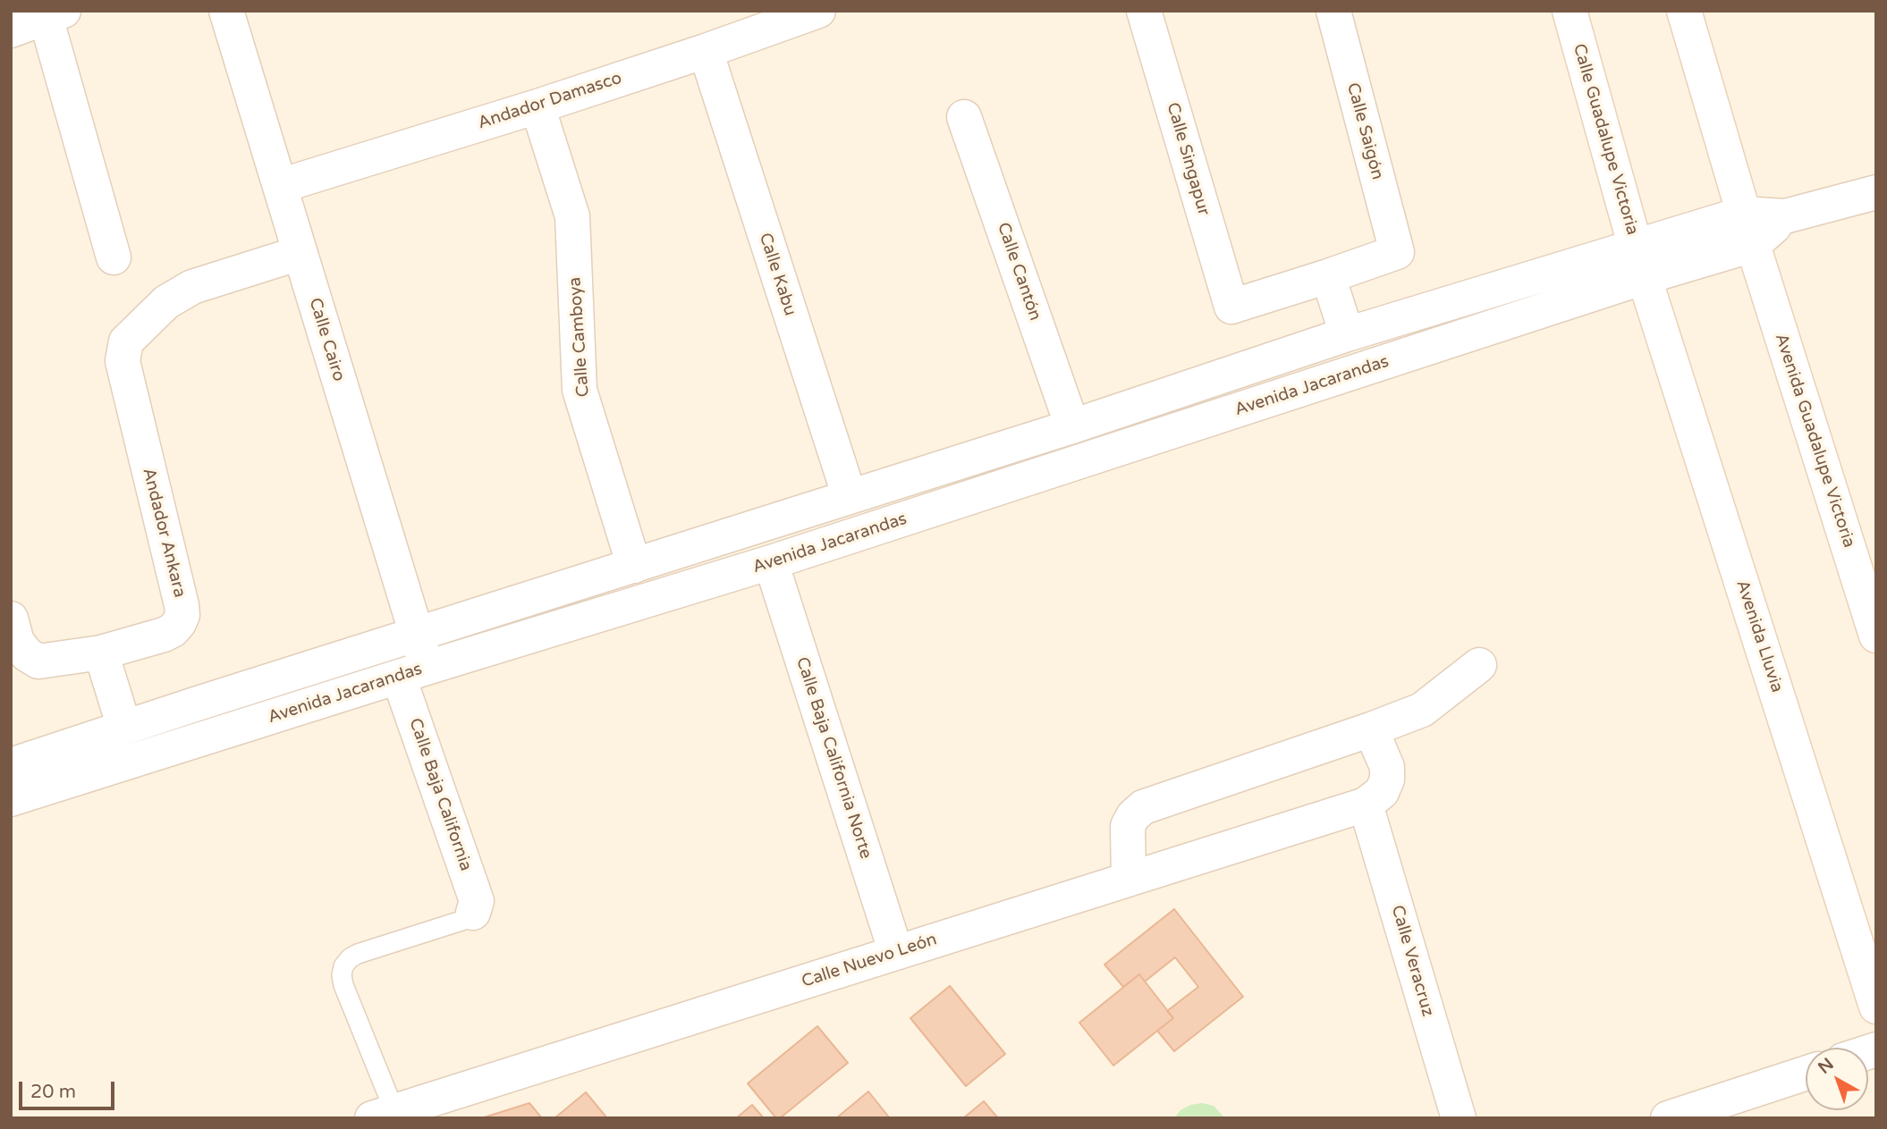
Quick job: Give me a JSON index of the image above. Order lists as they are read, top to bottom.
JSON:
{
  "streets": {
    "street": [
      "Andador Damasco",
      "Calle Saigón",
      "Calle Guadalupe Victoria",
      "Calle Singapur",
      "Calle Cantón",
      "Calle Kabu",
      "Calle Camboya",
      "Calle Cairo",
      "Avenida Jacarandas",
      "Avenida Guadalupe Victoria",
      "Andador Ankara",
      "Avenida Lluvia",
      "Calle Baja California Norte",
      "Calle Baja California",
      "Calle Nuevo León",
      "Calle Veracruz"
    ]
  },
  "crossings": [
    ["Andador Damasco", "Calle Kabu"],
    ["Andador Damasco", "Calle Camboya"],
    ["Andador Damasco", "Calle Cairo"],
    ["Calle Saigón", "Calle Singapur"],
    ["Calle Guadalupe Victoria", "Avenida Jacarandas"],
    ["Calle Guadalupe Victoria", "Avenida Lluvia"],
    ["Calle Cantón", "Avenida Jacarandas"],
    ["Calle Kabu", "Avenida Jacarandas"],
    ["Calle Camboya", "Avenida Jacarandas"],
    ["Calle Cairo", "Avenida Jacarandas"],
    ["Calle Cairo", "Andador Ankara"],
    ["Calle Cairo", "Calle Baja California"],
    ["Avenida Jacarandas", "Avenida Lluvia"],
    ["Avenida Jacarandas", "Calle Baja California Norte"],
    ["Avenida Jacarandas", "Calle Baja California"],
    ["Calle Baja California Norte", "Calle Nuevo León"],
    ["Calle Nuevo León", "Calle Veracruz"]
  ],
  "scale_bar": "20 m",
  "north": "top left"
}
